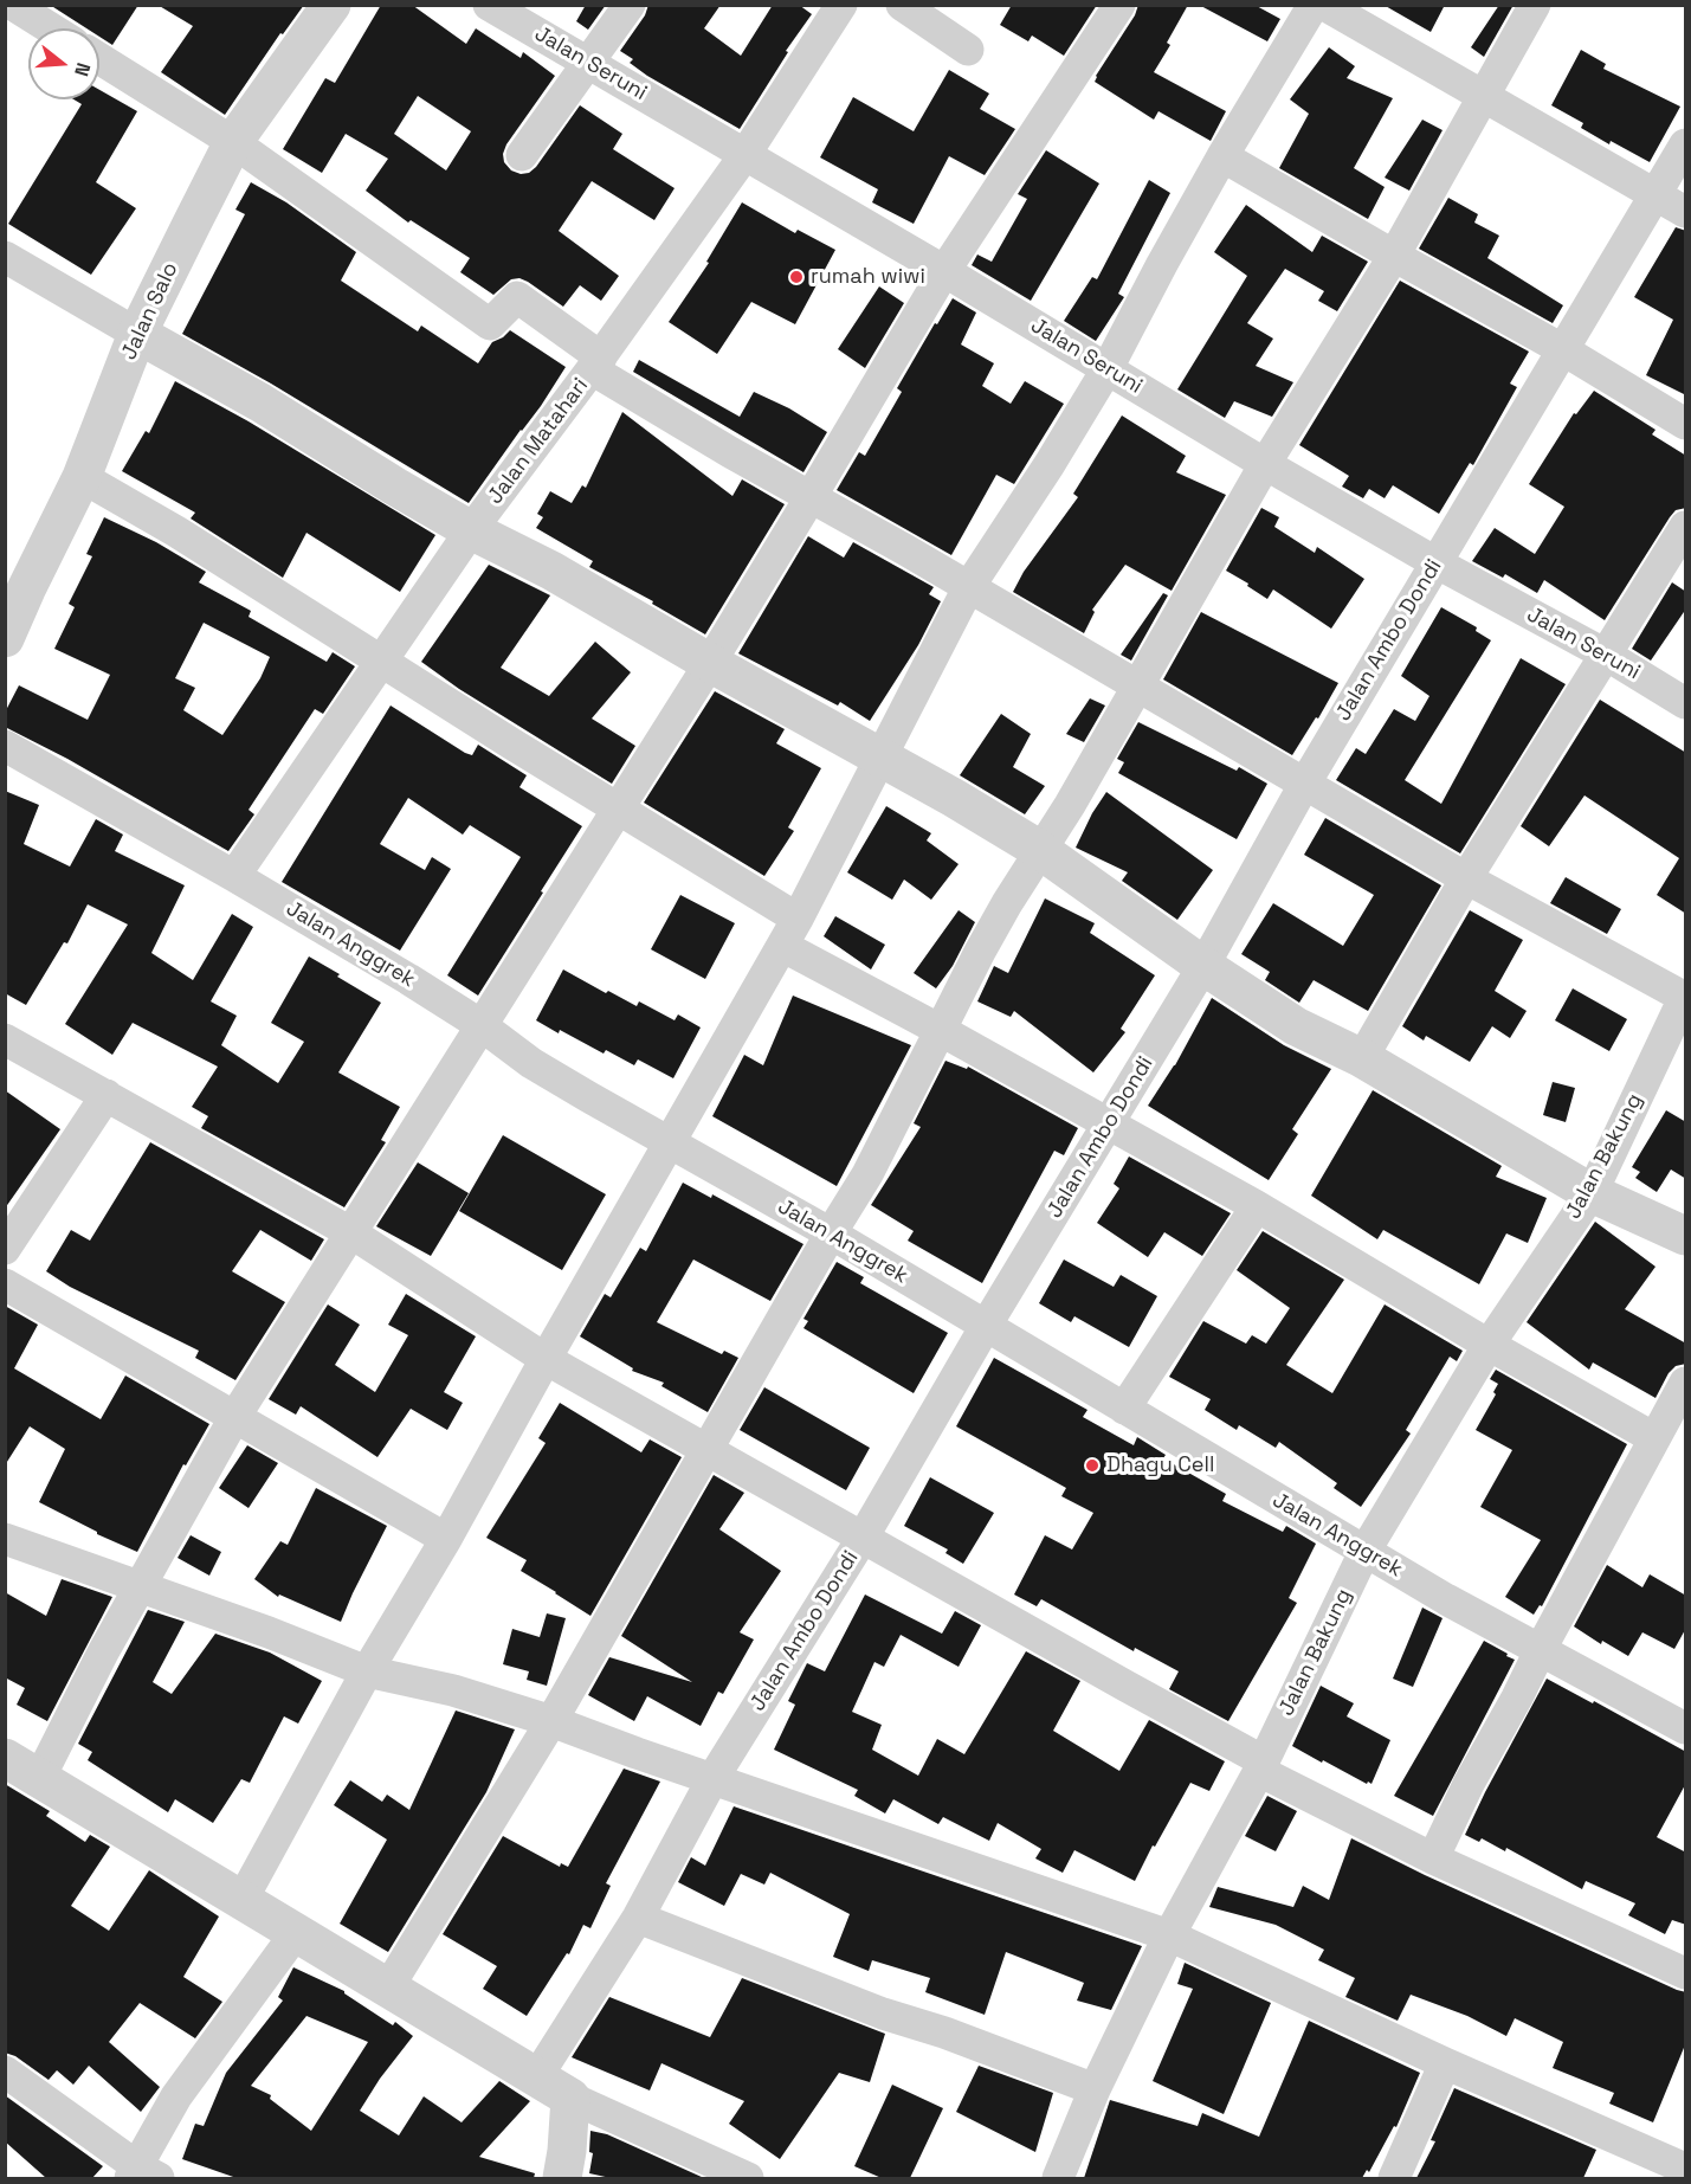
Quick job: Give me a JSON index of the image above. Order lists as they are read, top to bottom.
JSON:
{
  "streets": {
    "street": [
      "Jalan Seruni",
      "Jalan Salo",
      "Jalan Matahari",
      "Jalan Ambo Dondi",
      "Jalan Anggrek",
      "Jalan Bakung"
    ]
  },
  "crossings": [
    ["Jalan Seruni", "Jalan Matahari"],
    ["Jalan Seruni", "Jalan Ambo Dondi"],
    ["Jalan Matahari", "Jalan Anggrek"],
    ["Jalan Ambo Dondi", "Jalan Anggrek"],
    ["Jalan Anggrek", "Jalan Bakung"]
  ],
  "places": ["rumah wiwi", "Dhagu Cell"],
  "north": "right"
}
